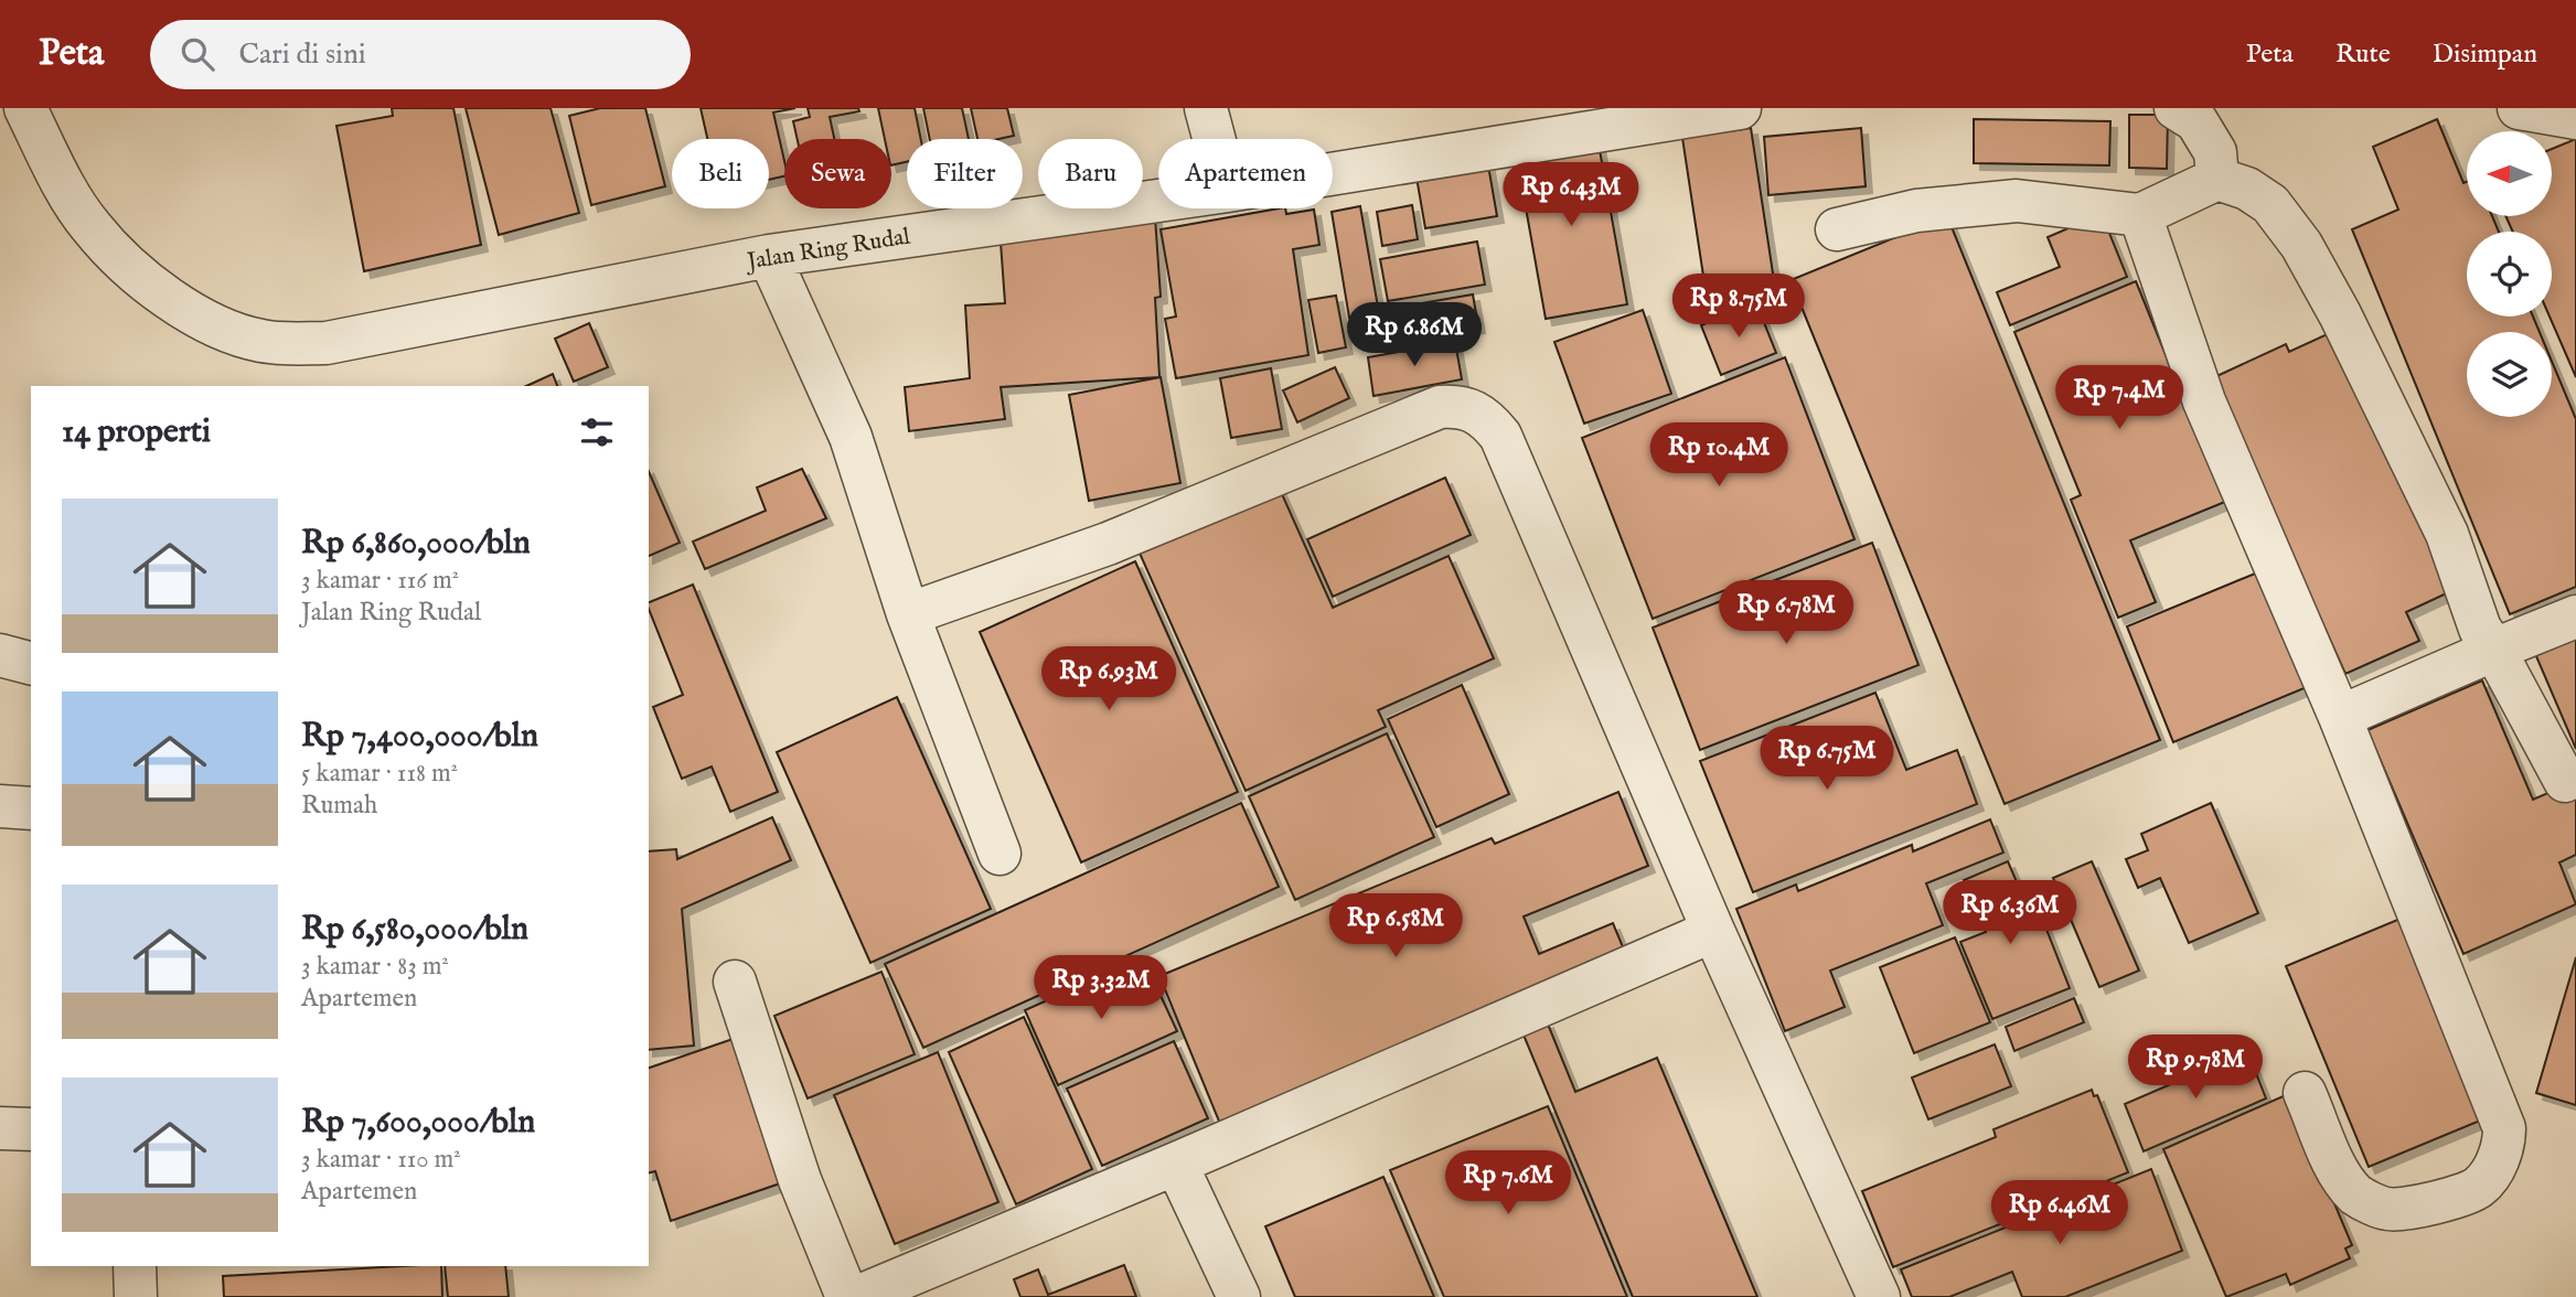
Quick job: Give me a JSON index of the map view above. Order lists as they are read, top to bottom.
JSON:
{
  "streets": {
    "street": ["Jalan Ring Rudal"]
  },
  "north": "left",
  "page": {
    "header": "Peta",
    "search": "Cari di sini",
    "nav": ["Peta", "Rute", "Disimpan"],
    "chip": [
      "Beli",
      "Sewa",
      "Filter",
      "Baru",
      "Apartemen"
    ],
    "price": [
      "Rp 6.43M",
      "Rp 8.75M",
      "Rp 6.86M",
      "Rp 7.4M",
      "Rp 10.4M",
      "Rp 6.78M",
      "Rp 6.93M",
      "Rp 6.75M",
      "Rp 6.36M",
      "Rp 6.58M",
      "Rp 3.32M",
      "Rp 9.78M",
      "Rp 7.6M",
      "Rp 6.46M"
    ],
    "heading": "14 properti",
    "list": [
      {
        "name": "Rp 6,860,000/bln",
        "note": "3 kamar · 116 m² · Jalan Ring Rudal"
      },
      {
        "name": "Rp 7,400,000/bln",
        "note": "5 kamar · 118 m² · Rumah"
      },
      {
        "name": "Rp 6,580,000/bln",
        "note": "3 kamar · 83 m² · Apartemen"
      },
      {
        "name": "Rp 7,600,000/bln",
        "note": "3 kamar · 110 m² · Apartemen"
      }
    ]
  }
}
